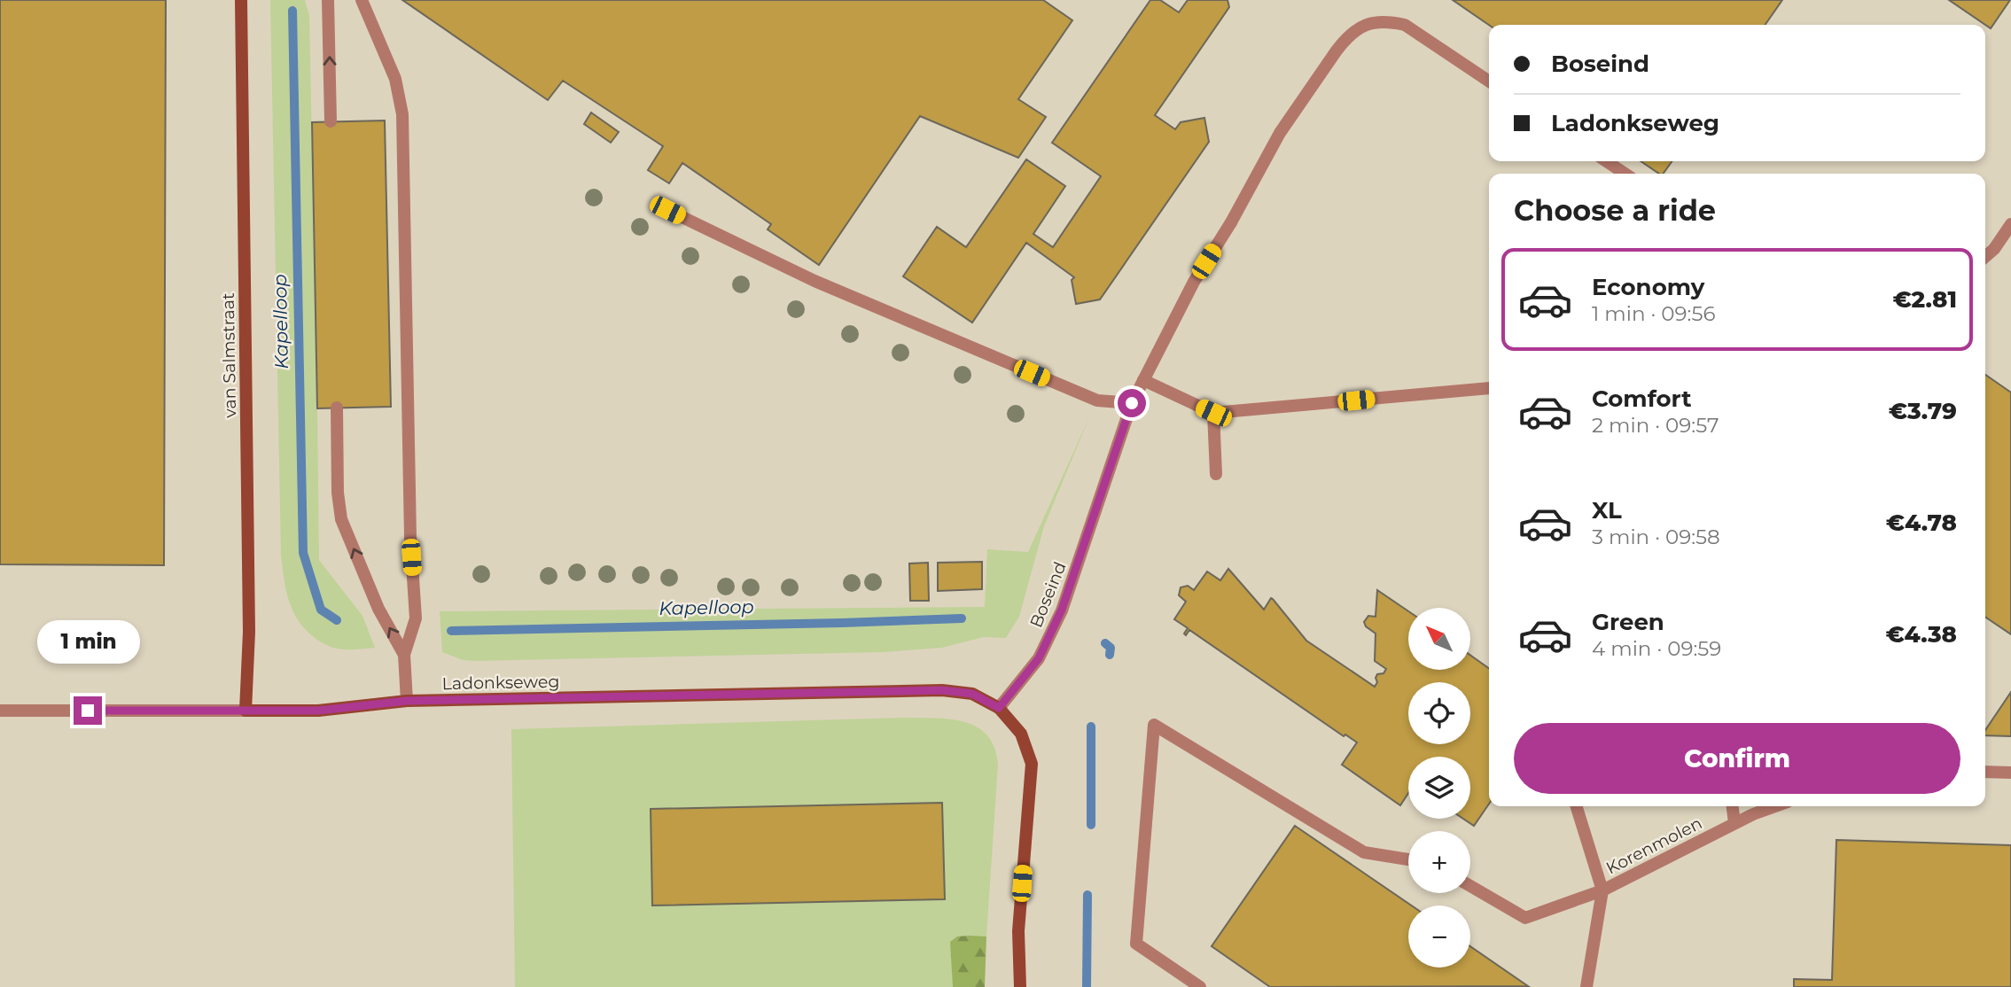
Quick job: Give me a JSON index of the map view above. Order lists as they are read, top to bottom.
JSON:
{
  "streets": {
    "street": [
      "van Salmstraat",
      "Boseind",
      "Ladonkseweg",
      "Korenmolen"
    ]
  },
  "crossings": [
    ["van Salmstraat", "Ladonkseweg"],
    ["Boseind", "Ladonkseweg"]
  ],
  "water": ["Kapelloop"],
  "north": "top left",
  "page": {
    "banner": ["Boseind", "Ladonkseweg"],
    "heading": "Choose a ride",
    "list": [
      {
        "name": "Economy",
        "note": "1 min · 09:56",
        "value": "€2.81"
      },
      {
        "name": "Comfort",
        "note": "2 min · 09:57",
        "value": "€3.79"
      },
      {
        "name": "XL",
        "note": "3 min · 09:58",
        "value": "€4.78"
      },
      {
        "name": "Green",
        "note": "4 min · 09:59",
        "value": "€4.38"
      }
    ],
    "map_buttons": ["+", "−"],
    "bubble": "1 min",
    "buttons": "Confirm"
  }
}
